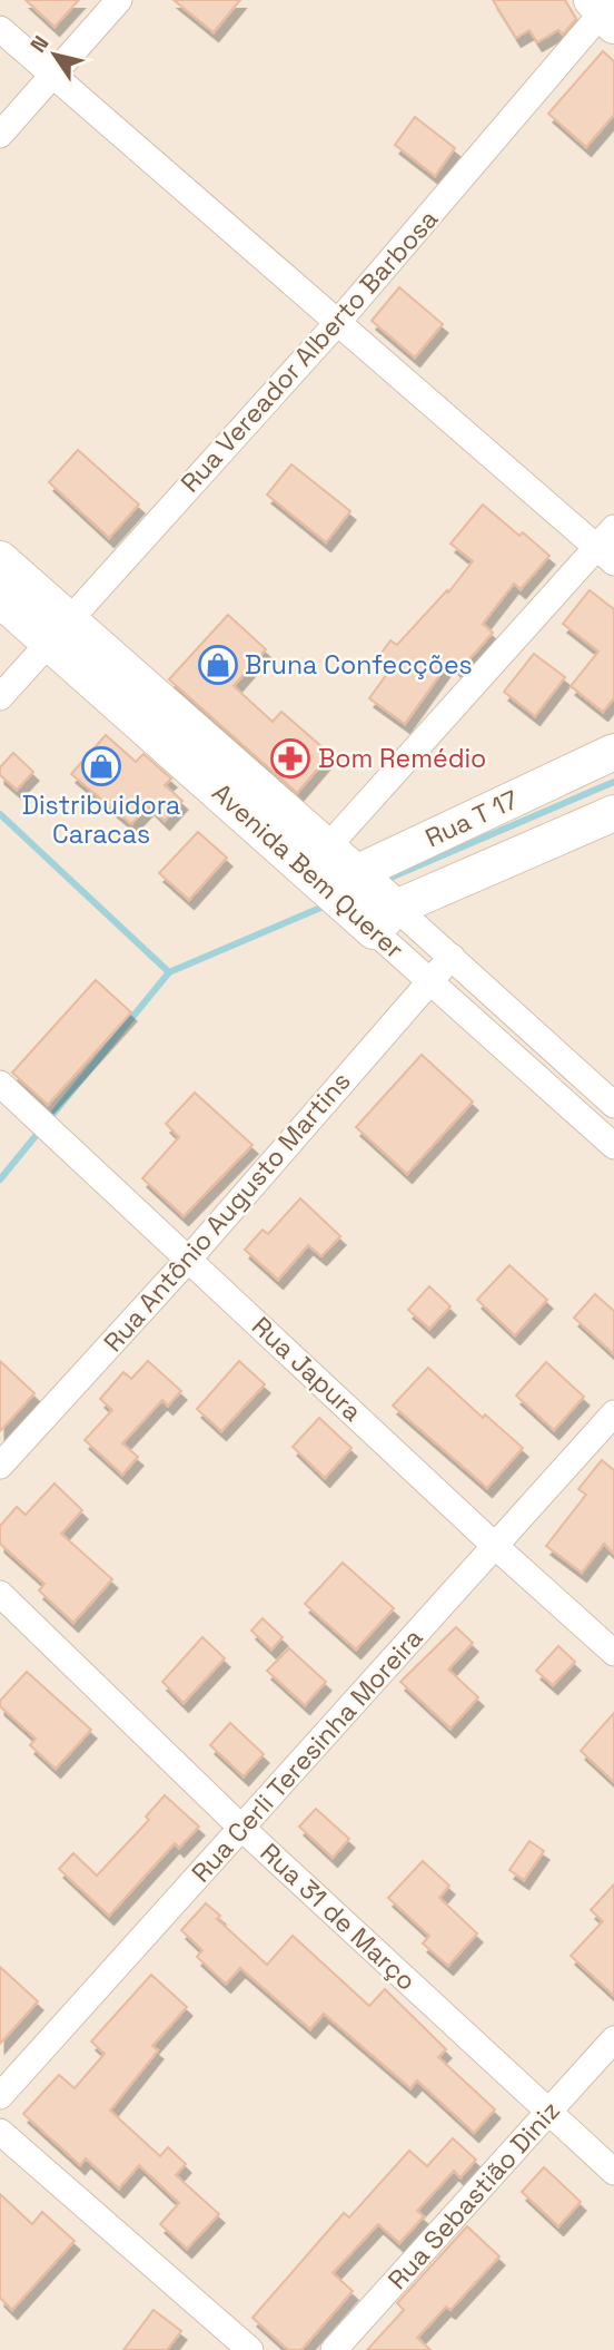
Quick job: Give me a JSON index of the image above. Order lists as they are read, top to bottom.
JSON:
{
  "streets": {
    "street": [
      "Rua Vereador Alberto Barbosa",
      "Rua T 17",
      "Avenida Bem Querer",
      "Rua Antônio Augusto Martins",
      "Rua Japura",
      "Rua Cerli Teresinha Moreira",
      "Rua 31 de Março",
      "Rua Sebastião Diniz"
    ]
  },
  "crossings": [
    ["Rua Vereador Alberto Barbosa", "Avenida Bem Querer"],
    ["Rua T 17", "Avenida Bem Querer"],
    ["Avenida Bem Querer", "Rua Antônio Augusto Martins"],
    ["Rua Antônio Augusto Martins", "Rua Japura"],
    ["Rua Japura", "Rua Cerli Teresinha Moreira"],
    ["Rua Cerli Teresinha Moreira", "Rua 31 de Março"],
    ["Rua 31 de Março", "Rua Sebastião Diniz"]
  ],
  "places": {
    "shop": ["Bruna Confecções", "Distribuidora Caracas"],
    "pharmacy": ["Bom Remédio"]
  },
  "north": "top left"
}
